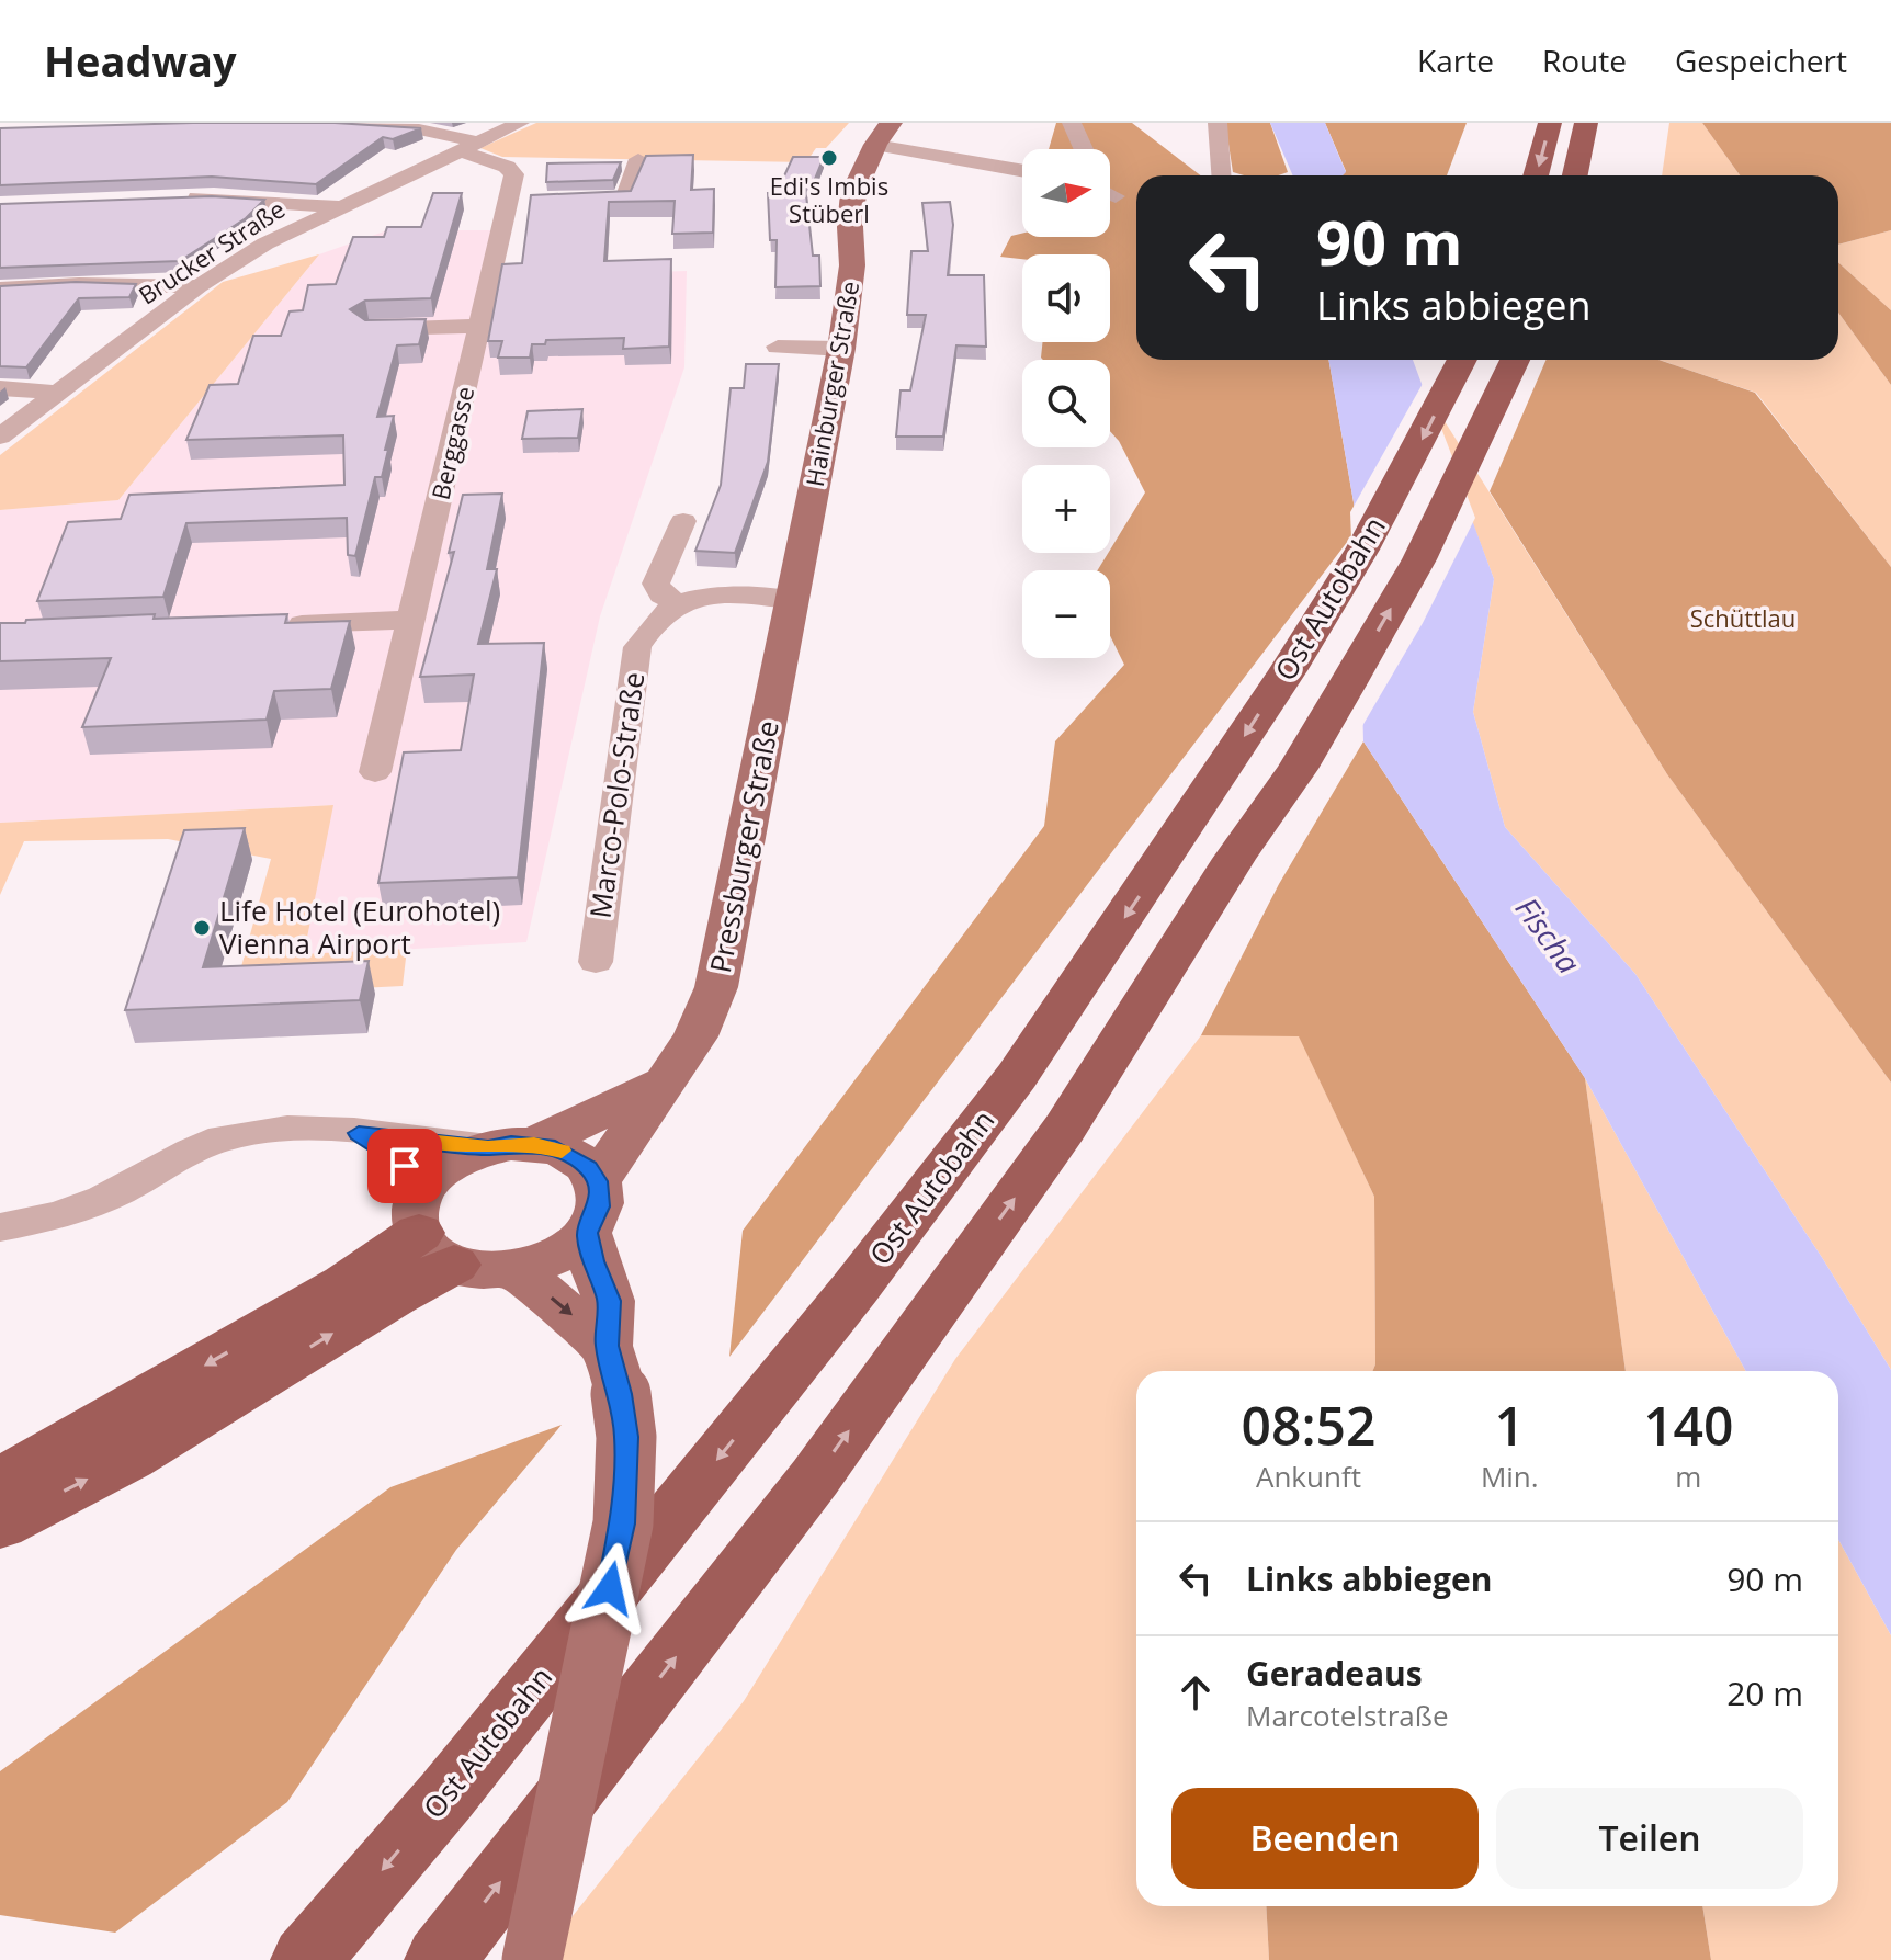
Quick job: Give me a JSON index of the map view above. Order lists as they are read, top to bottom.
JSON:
{
  "streets": {
    "highway": ["Ost Autobahn"],
    "main road": ["Hainburger Straße", "Pressburger Straße"],
    "street": ["Brucker Straße", "Berggasse", "Marco-Polo-Straße"]
  },
  "crossings": [
    ["Brucker Straße", "Berggasse"],
    ["Hainburger Straße", "Pressburger Straße"]
  ],
  "water": ["Fischa"],
  "parks": ["Schüttlau"],
  "places": ["Edi's Imbis Stüberl", "Life Hotel (Eurohotel) Vienna Airport"],
  "north": "right",
  "page": {
    "header": "Headway",
    "nav": ["Karte", "Route", "Gespeichert"],
    "map_buttons": ["+", "−"],
    "turn": ["90 m", "Links abbiegen"],
    "eta": [
      "08:52",
      "Ankunft",
      "1",
      "Min.",
      "140",
      "m"
    ],
    "list": [
      {
        "name": "Links abbiegen",
        "value": "90 m"
      },
      {
        "name": "Geradeaus",
        "note": "Marcotelstraße",
        "value": "20 m"
      }
    ],
    "buttons": ["Beenden", "Teilen"]
  }
}
